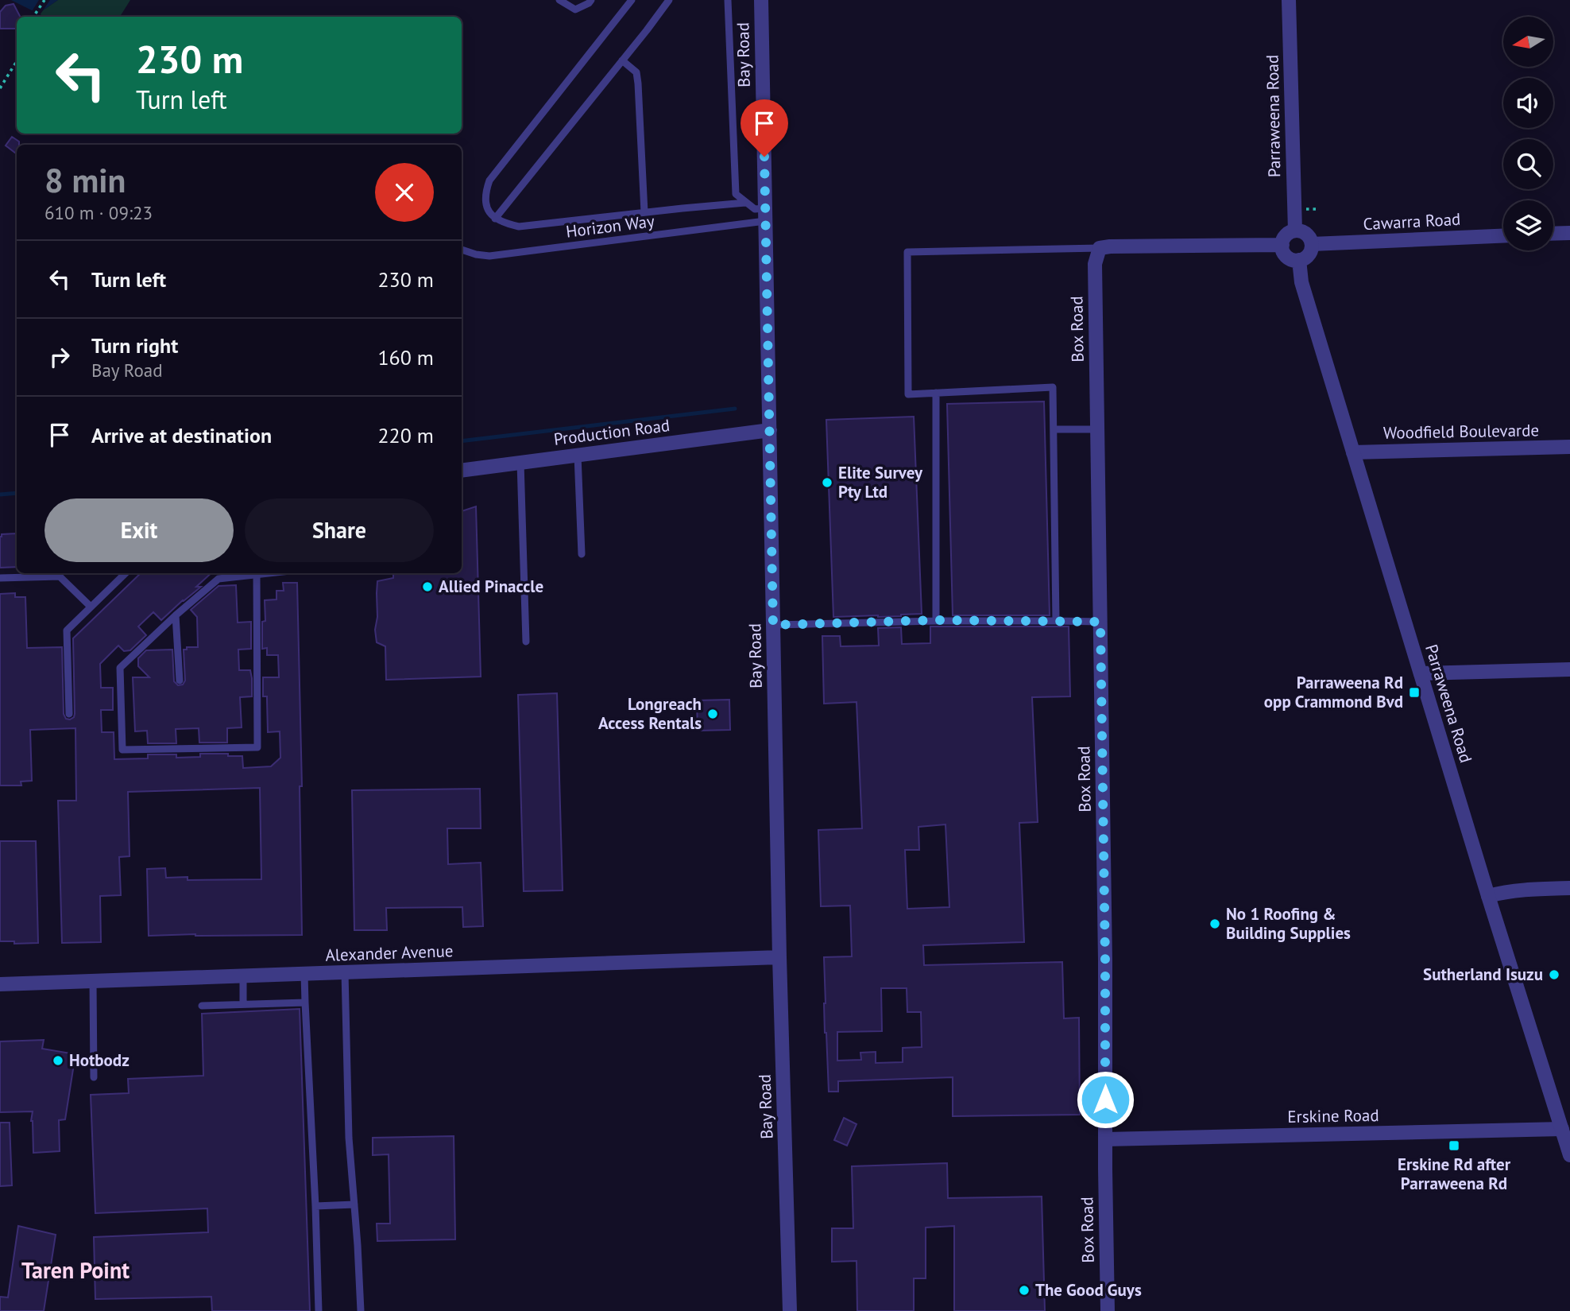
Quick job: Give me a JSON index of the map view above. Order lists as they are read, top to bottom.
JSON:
{
  "streets": {
    "street": [
      "Bay Road",
      "Parraweena Road",
      "Cawarra Road",
      "Box Road",
      "Woodfield Boulevarde",
      "Production Road",
      "Alexander Avenue",
      "Erskine Road"
    ],
    "lane": ["Horizon Way"]
  },
  "crossings": [
    ["Bay Road", "Horizon Way"],
    ["Bay Road", "Production Road"],
    ["Bay Road", "Alexander Avenue"],
    ["Parraweena Road", "Cawarra Road"],
    ["Parraweena Road", "Woodfield Boulevarde"],
    ["Parraweena Road", "Erskine Road"],
    ["Box Road", "Erskine Road"]
  ],
  "districts": ["Taren Point"],
  "places": {
    "other": [
      "Elite Survey Pty Ltd",
      "Allied Pinaccle",
      "Longreach Access Rentals",
      "No 1 Roofing & Building Supplies",
      "Sutherland Isuzu",
      "Hotbodz",
      "The Good Guys"
    ],
    "transit": ["Parraweena Rd opp Crammond Bvd", "Erskine Rd after Parraweena Rd"]
  },
  "north": "left",
  "page": {
    "turn": ["230 m", "Turn left"],
    "heading": ["8 min", "610 m · 09:23"],
    "list": [
      {
        "name": "Turn left",
        "value": "230 m"
      },
      {
        "name": "Turn right",
        "note": "Bay Road",
        "value": "160 m"
      },
      {
        "name": "Arrive at destination",
        "value": "220 m"
      }
    ],
    "buttons": ["Exit", "Share"]
  }
}
